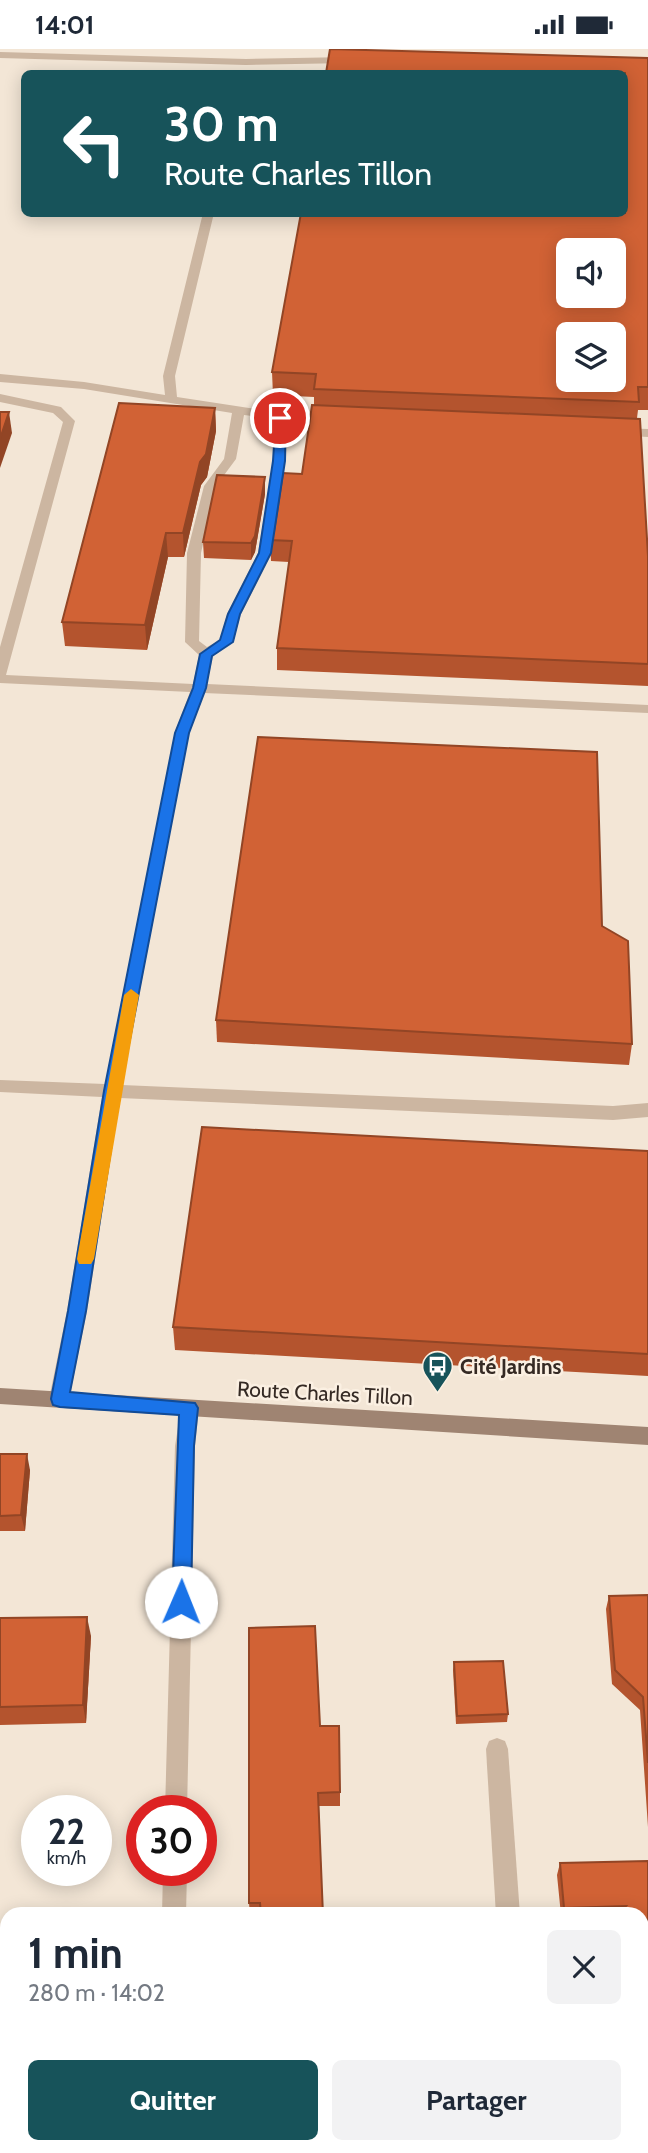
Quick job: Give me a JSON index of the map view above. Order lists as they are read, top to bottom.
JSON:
{
  "streets": {
    "main road": ["Route Charles Tillon"]
  },
  "places": {
    "bus stop": ["Cité Jardins"]
  },
  "page": {
    "status": "14:01",
    "turn": ["30 m", "Route Charles Tillon"],
    "speed": "22 km/h",
    "limit": "30",
    "heading": ["1 min", "280 m · 14:02"],
    "buttons": ["Quitter", "Partager"]
  }
}
